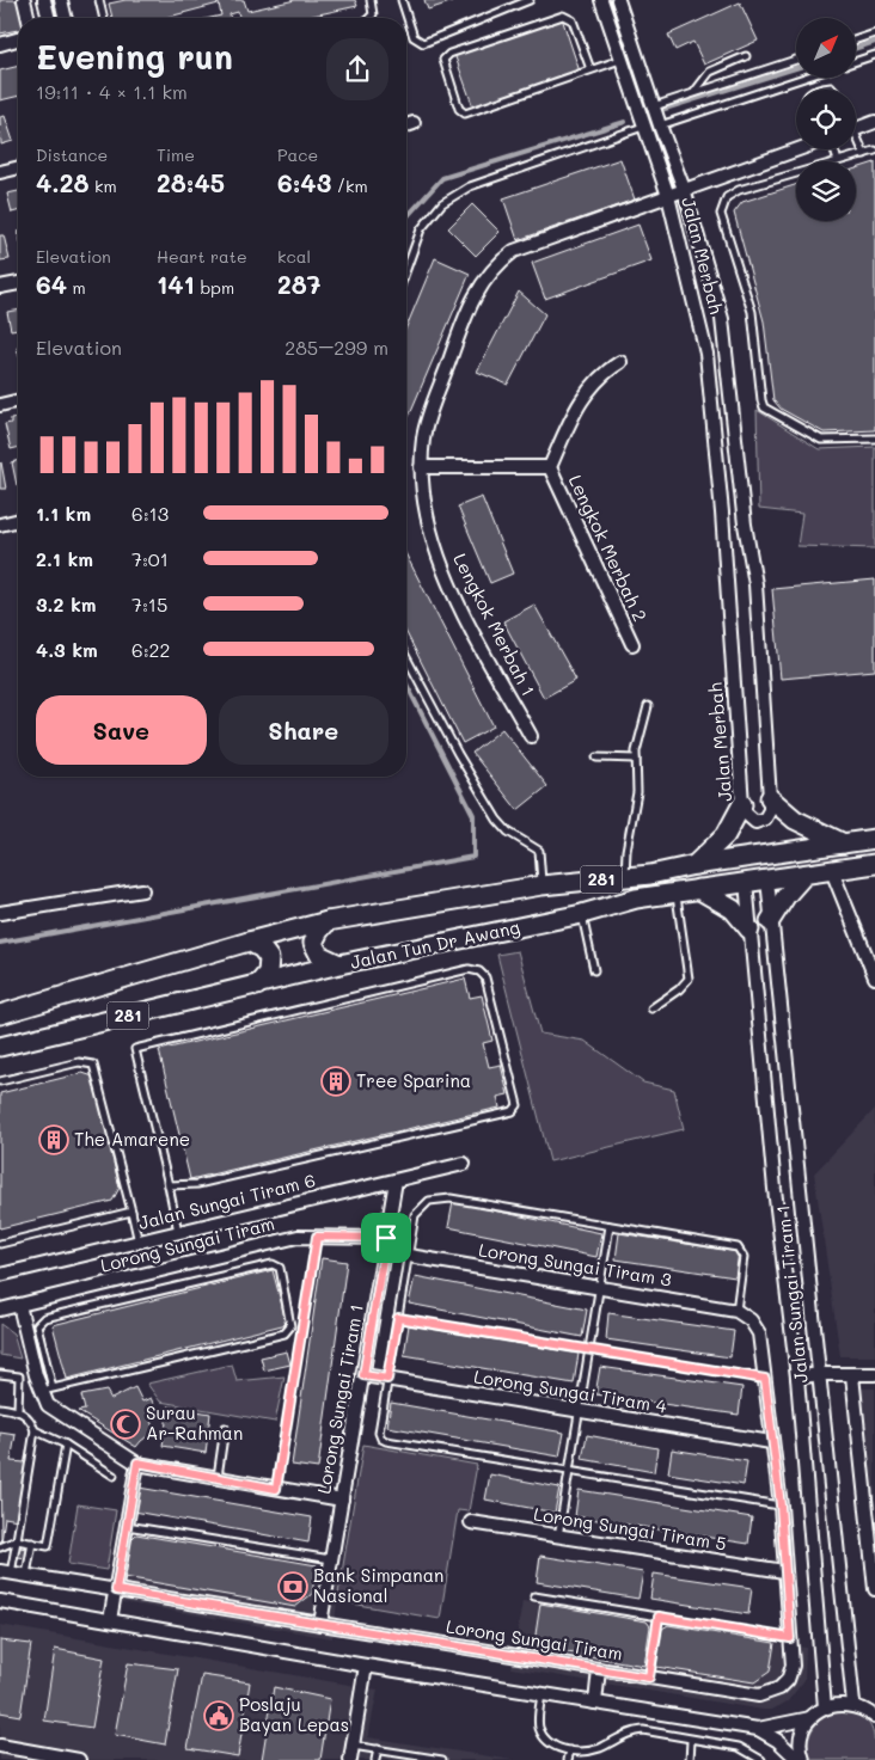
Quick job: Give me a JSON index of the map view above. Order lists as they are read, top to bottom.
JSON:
{
  "streets": {
    "main road": ["281", "Jalan Tun Dr Awang"],
    "street": [
      "Jalan Merbah",
      "Lengkok Merbah 2",
      "Lengkok Merbah 1",
      "Jalan Sungai Tiram 6",
      "Lorong Sungai Tiram",
      "Lorong Sungai Tiram 3",
      "Jalan Sungai Tiram 1",
      "Lorong Sungai Tiram 4",
      "Lorong Sungai Tiram 1",
      "Lorong Sungai Tiram 5"
    ]
  },
  "crossings": [
    ["Jalan Merbah", "Lengkok Merbah 1"],
    ["Lengkok Merbah 2", "Lengkok Merbah 1"],
    ["Jalan Tun Dr Awang", "Jalan Sungai Tiram 1"],
    ["Jalan Sungai Tiram 6", "Lorong Sungai Tiram 1"],
    ["Lorong Sungai Tiram", "Lorong Sungai Tiram 3"],
    ["Lorong Sungai Tiram", "Lorong Sungai Tiram 4"],
    ["Lorong Sungai Tiram", "Lorong Sungai Tiram 1"],
    ["Lorong Sungai Tiram", "Lorong Sungai Tiram 5"],
    ["Lorong Sungai Tiram 4", "Lorong Sungai Tiram 1"]
  ],
  "places": {
    "building": ["Tree Sparina", "The Amarene"],
    "mosque": ["Surau Ar-Rahman"],
    "bank": ["Bank Simpanan Nasional"],
    "public building": ["Poslaju Bayan Lepas"]
  },
  "north": "top right",
  "page": {
    "heading": ["Evening run", "19:11 · 4 × 1.1 km"],
    "stats": [
      ["Distance", "4.28 km"],
      ["Time", "28:45"],
      ["Pace", "6:43 /km"],
      ["Elevation", "64 m"],
      ["Heart rate", "141 bpm"],
      ["kcal", "287"]
    ],
    "chart": ["Elevation", "285–299 m"],
    "list": [
      {
        "name": "1.1 km",
        "note": "6:13"
      },
      {
        "name": "2.1 km",
        "note": "7:01"
      },
      {
        "name": "3.2 km",
        "note": "7:15"
      },
      {
        "name": "4.3 km",
        "note": "6:22"
      }
    ],
    "buttons": ["Save", "Share"]
  }
}
